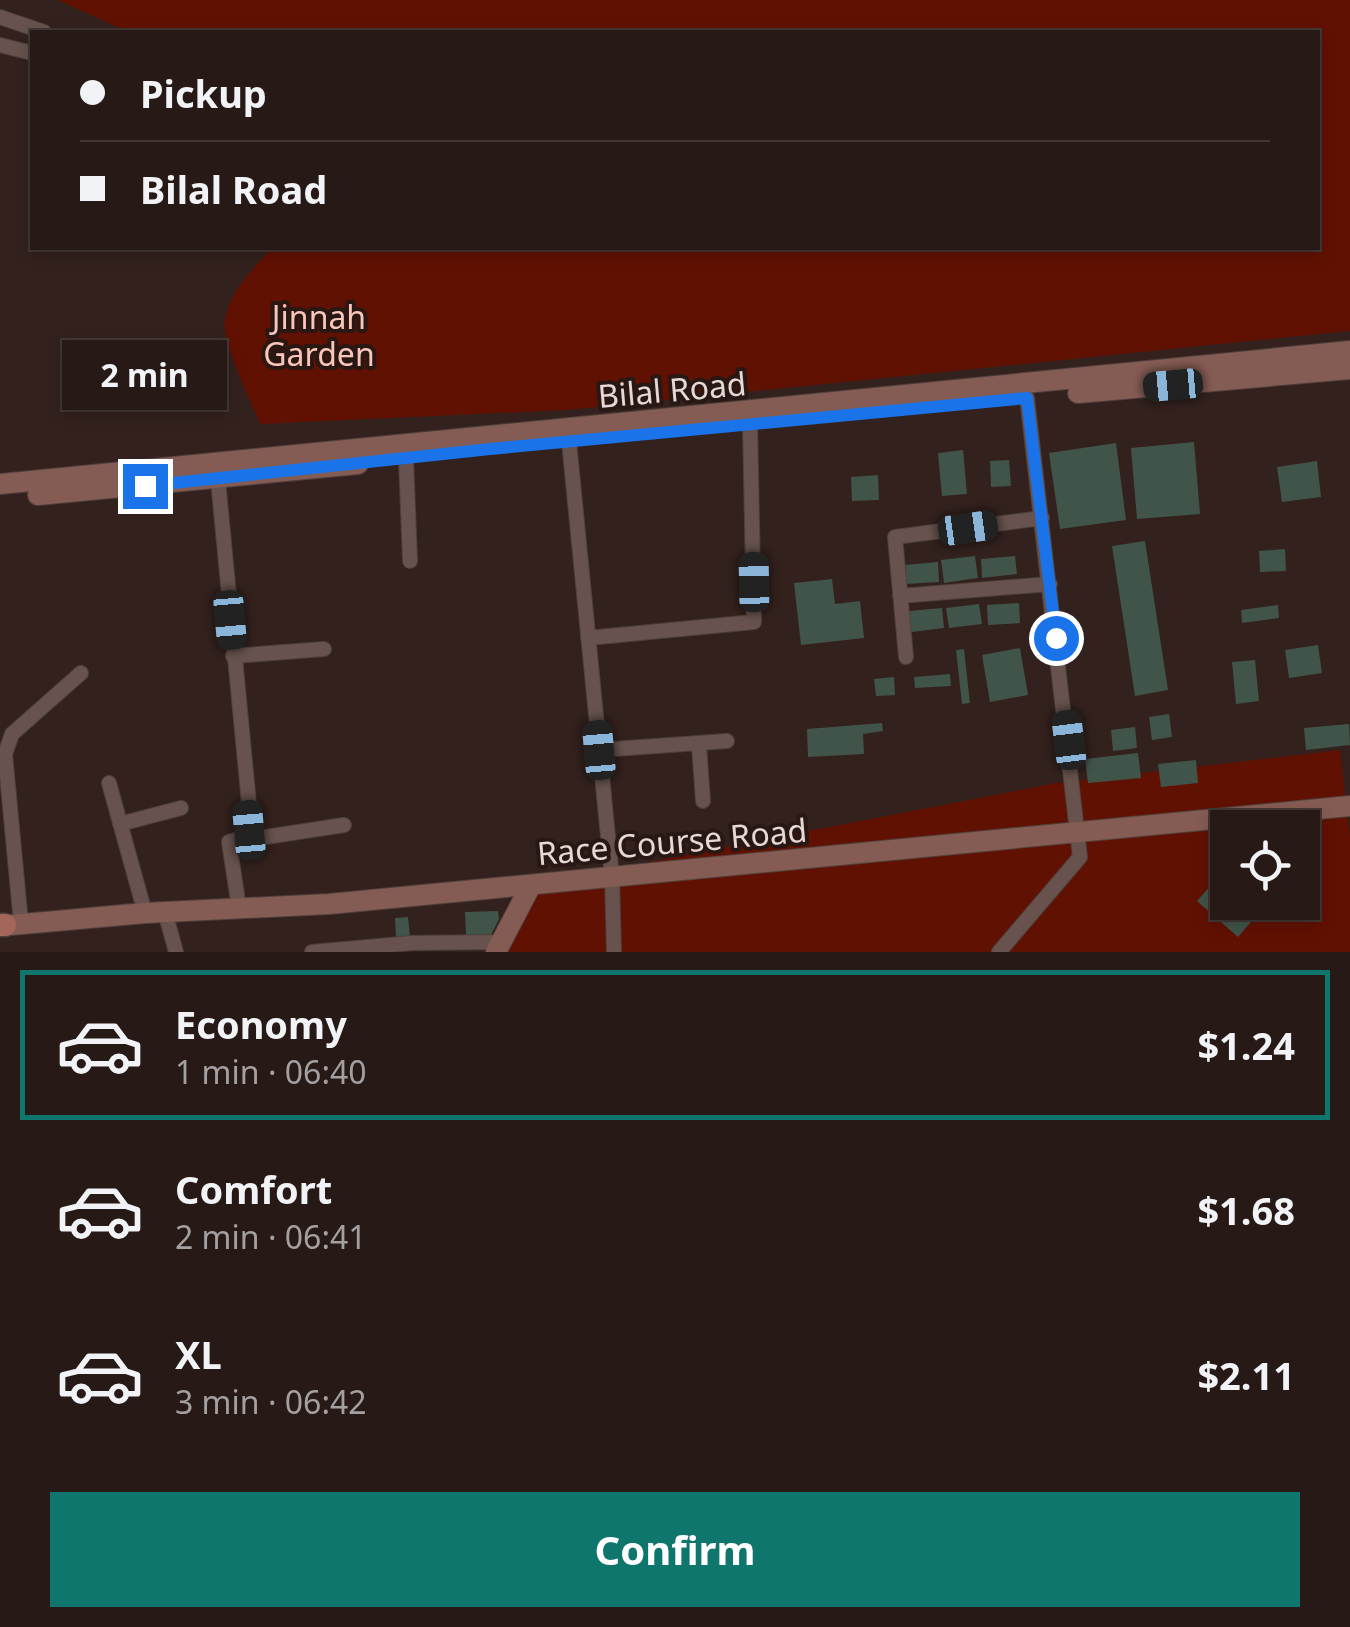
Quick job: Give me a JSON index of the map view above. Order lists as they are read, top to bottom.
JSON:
{
  "streets": {
    "main road": ["Bilal Road", "Race Course Road"]
  },
  "parks": ["Jinnah Garden"],
  "page": {
    "banner": ["Pickup", "Bilal Road"],
    "bubble": "2 min",
    "list": [
      {
        "name": "Economy",
        "note": "1 min · 06:40",
        "value": "$1.24"
      },
      {
        "name": "Comfort",
        "note": "2 min · 06:41",
        "value": "$1.68"
      },
      {
        "name": "XL",
        "note": "3 min · 06:42",
        "value": "$2.11"
      }
    ],
    "buttons": "Confirm"
  }
}
